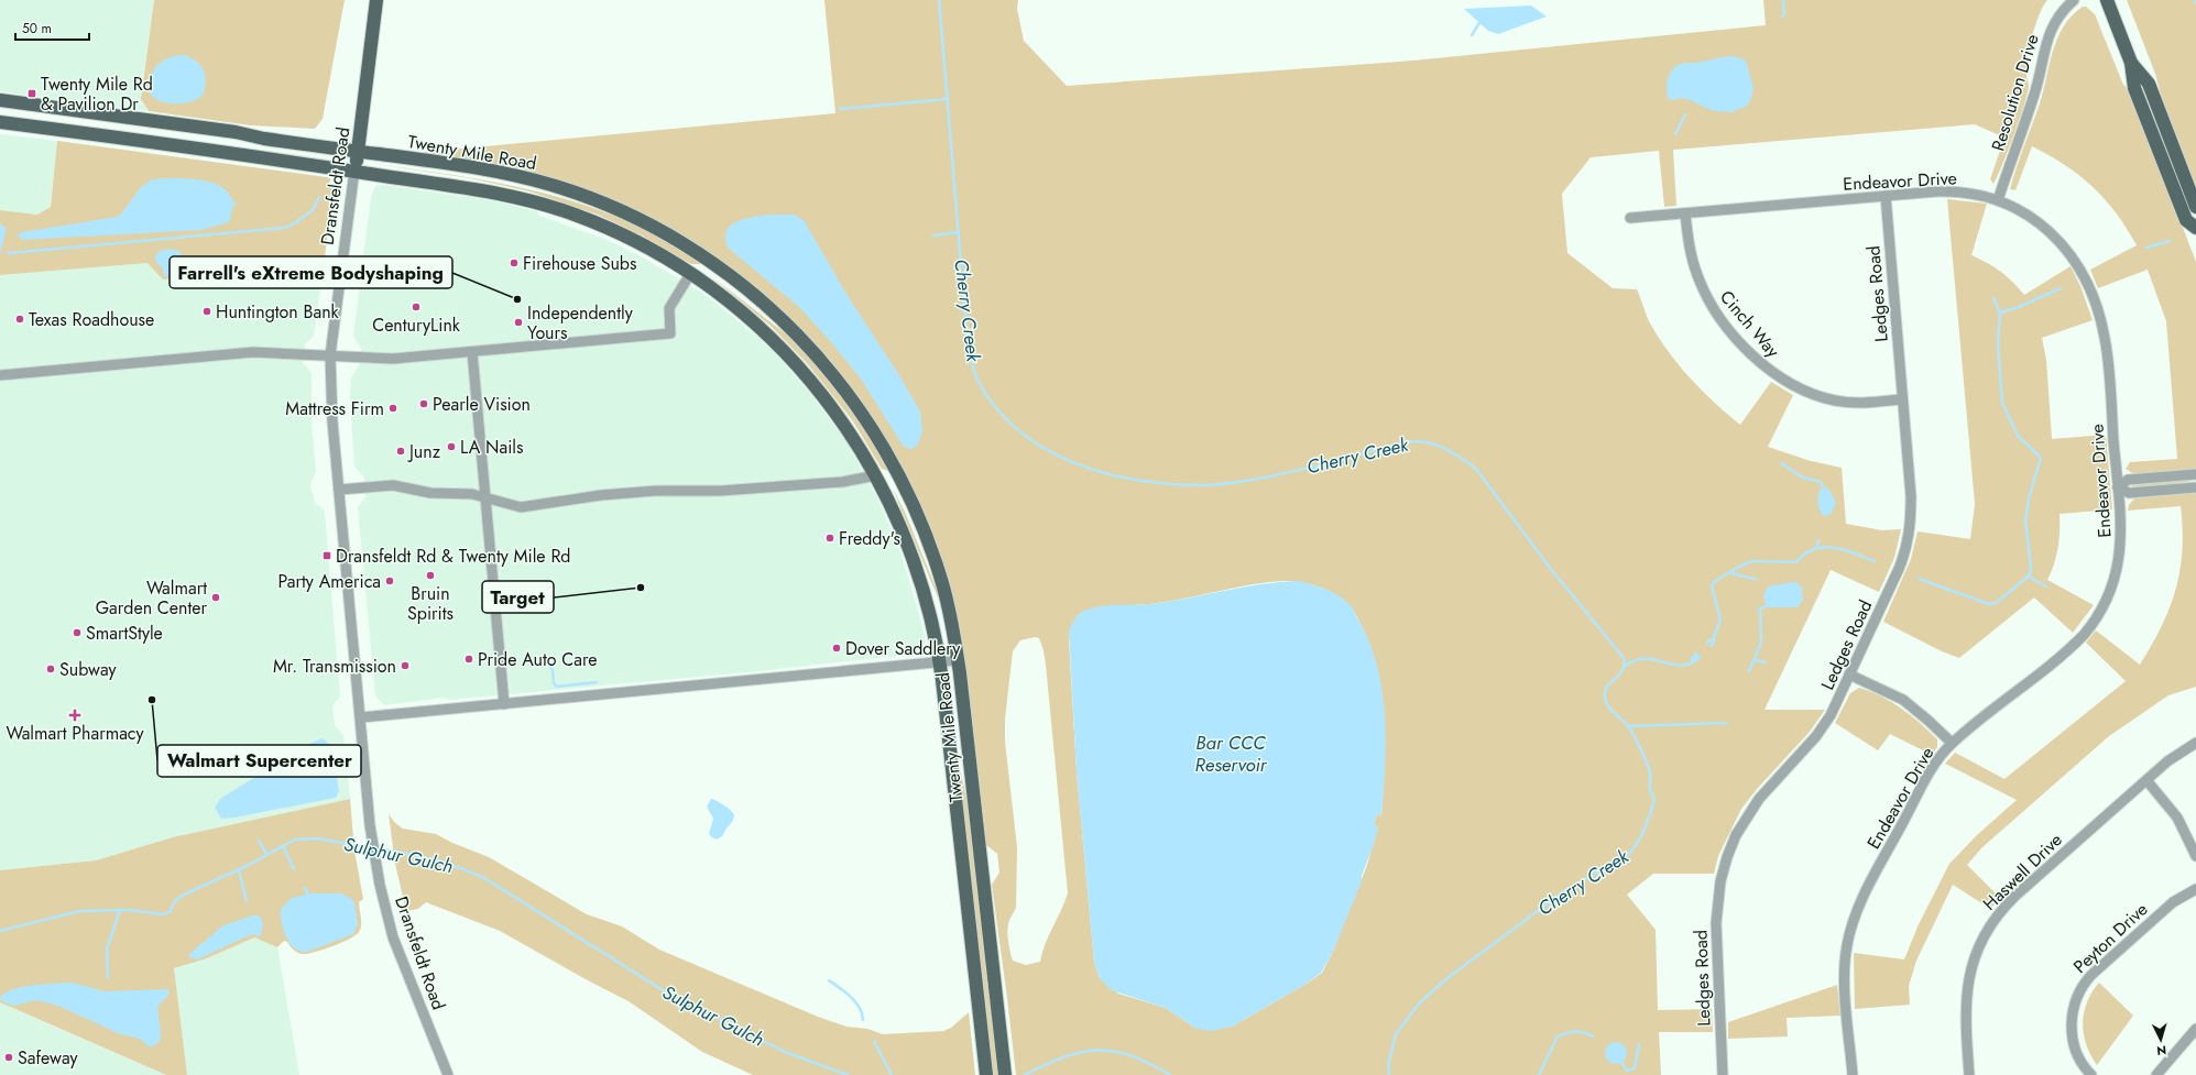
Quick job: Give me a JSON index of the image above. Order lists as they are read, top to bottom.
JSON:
{
  "streets": {
    "main road": ["Twenty Mile Road", "Dransfeldt Road"],
    "street": [
      "Resolution Drive",
      "Endeavor Drive",
      "Ledges Road",
      "Cinch Way",
      "Haswell Drive",
      "Peyton Drive"
    ]
  },
  "crossings": [
    ["Resolution Drive", "Endeavor Drive"],
    ["Twenty Mile Road", "Dransfeldt Road"],
    ["Endeavor Drive", "Ledges Road"],
    ["Endeavor Drive", "Cinch Way"],
    ["Ledges Road", "Cinch Way"]
  ],
  "water": ["Cherry Creek", "Bar CCC Reservoir", "Sulphur Gulch"],
  "places": {
    "transit": ["Twenty Mile Rd & Pavilion Dr", "Dransfeldt Rd & Twenty Mile Rd"],
    "other": [
      "Firehouse Subs",
      "Farrell's eXtreme Bodyshaping",
      "CenturyLink",
      "Huntington Bank",
      "Texas Roadhouse",
      "Independently Yours",
      "Pearle Vision",
      "Mattress Firm",
      "LA Nails",
      "Junz",
      "Freddy's",
      "Bruin Spirits",
      "Party America",
      "Target",
      "Walmart Garden Center",
      "SmartStyle",
      "Dover Saddlery",
      "Pride Auto Care",
      "Mr. Transmission",
      "Subway",
      "Walmart Supercenter",
      "Safeway"
    ],
    "health": ["Walmart Pharmacy"]
  },
  "scale_bar": "50 m",
  "north": "bottom"
}
